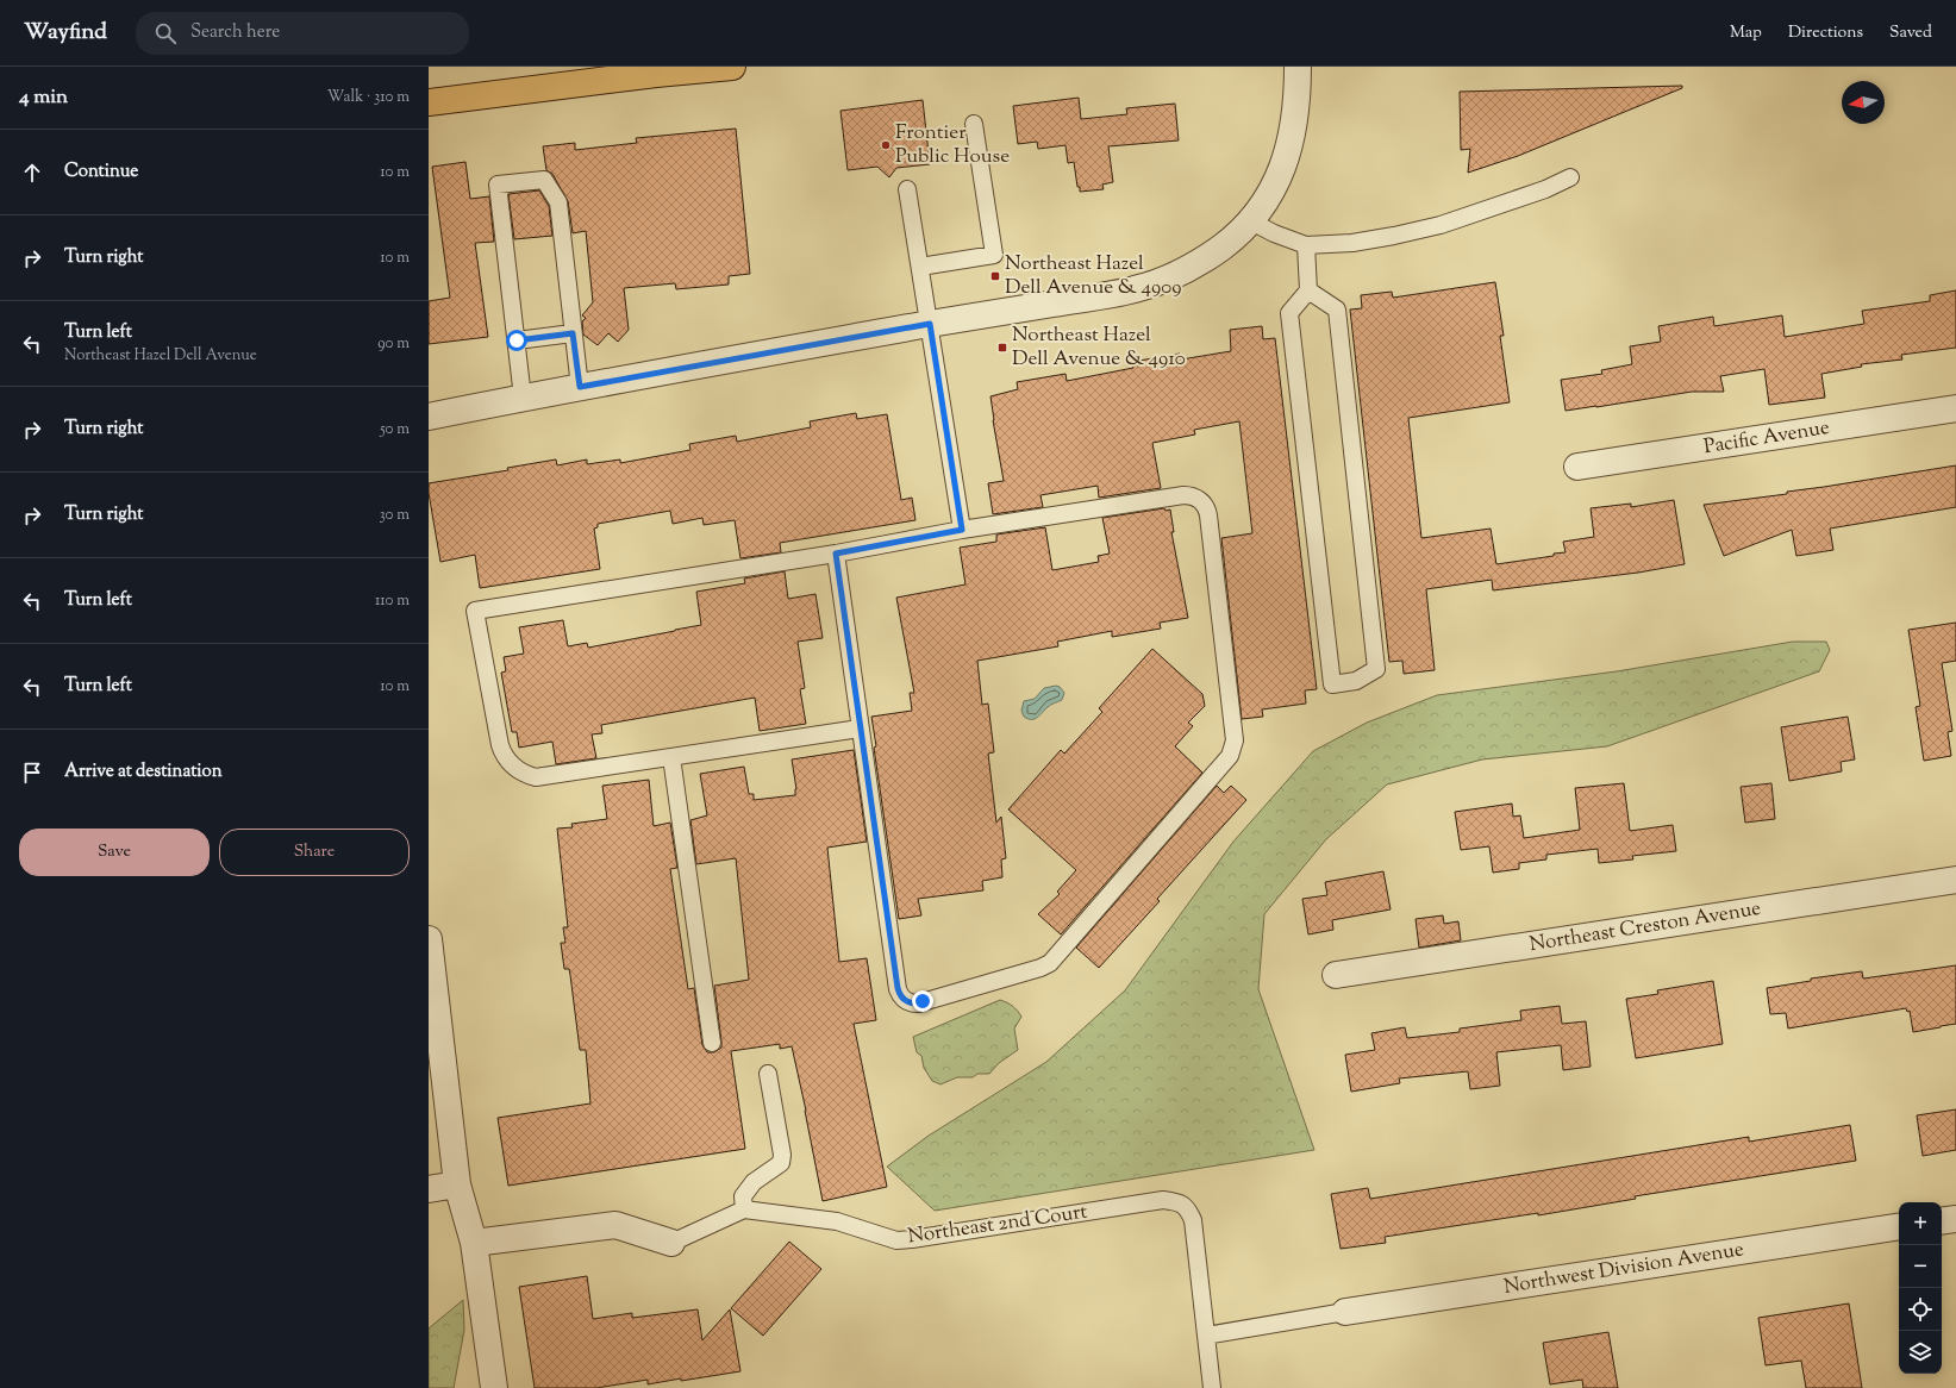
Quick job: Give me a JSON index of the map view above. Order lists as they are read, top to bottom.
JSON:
{
  "streets": {
    "street": ["Pacific Avenue", "Northeast Creston Avenue", "Northwest Division Avenue"],
    "lane": ["Northeast 2nd Court"]
  },
  "places": {
    "other": ["Frontier Public House"],
    "transit": ["Northeast Hazel Dell Avenue & 4909", "Northeast Hazel Dell Avenue & 4910"]
  },
  "north": "left",
  "page": {
    "header": "Wayfind",
    "search": "Search here",
    "nav": ["Map", "Directions", "Saved"],
    "heading": ["4 min", "Walk · 310 m"],
    "list": [
      ["Continue", "10 m"],
      ["Turn right", "10 m"],
      ["Turn left", "Northeast Hazel Dell Avenue", "90 m"],
      ["Turn right", "50 m"],
      ["Turn right", "30 m"],
      ["Turn left", "110 m"],
      ["Turn left", "10 m"],
      "Arrive at destination"
    ],
    "buttons": ["Save", "Share"],
    "map_buttons": ["+", "−"]
  }
}
